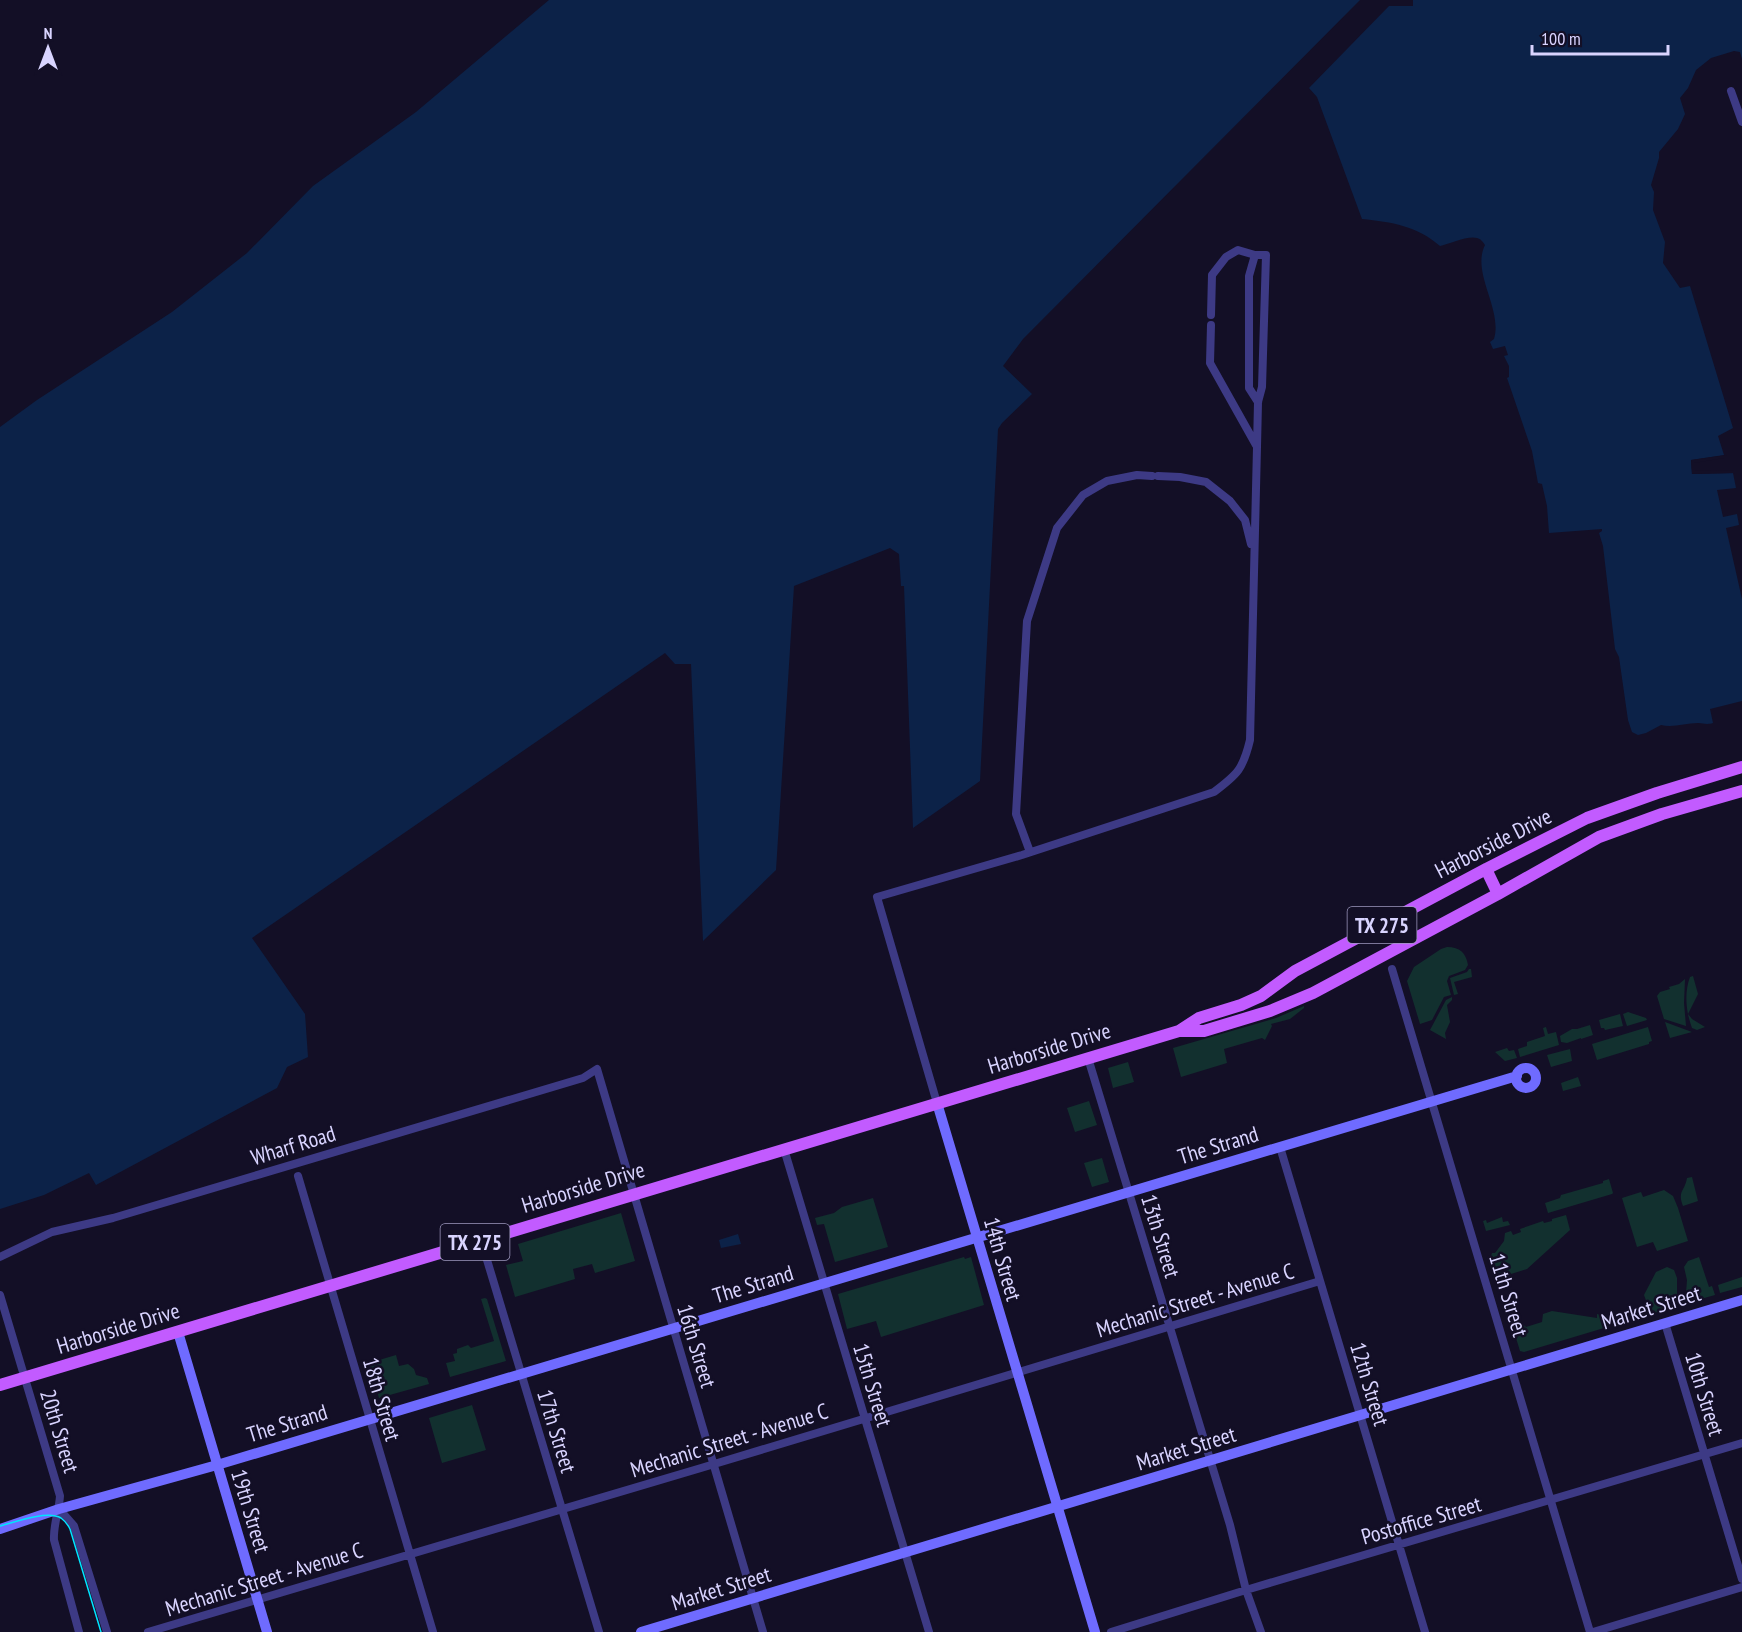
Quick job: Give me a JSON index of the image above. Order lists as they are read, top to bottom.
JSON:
{
  "streets": {
    "main road": ["Harborside Drive", "TX 275"],
    "street": [
      "Wharf Road",
      "The Strand",
      "13th Street",
      "14th Street",
      "11th Street",
      "Mechanic Street - Avenue C",
      "Market Street",
      "16th Street",
      "12th Street",
      "15th Street",
      "10th Street",
      "18th Street",
      "20th Street",
      "17th Street",
      "19th Street",
      "Postoffice Street"
    ]
  },
  "crossings": [
    ["Harborside Drive", "13th Street"],
    ["Harborside Drive", "14th Street"],
    ["Harborside Drive", "16th Street"],
    ["Harborside Drive", "15th Street"],
    ["Harborside Drive", "18th Street"],
    ["Harborside Drive", "20th Street"],
    ["Harborside Drive", "17th Street"],
    ["Harborside Drive", "19th Street"],
    ["Wharf Road", "16th Street"],
    ["The Strand", "13th Street"],
    ["The Strand", "14th Street"],
    ["The Strand", "11th Street"],
    ["The Strand", "16th Street"],
    ["The Strand", "12th Street"],
    ["The Strand", "15th Street"],
    ["The Strand", "18th Street"],
    ["The Strand", "20th Street"],
    ["The Strand", "17th Street"],
    ["The Strand", "19th Street"],
    ["13th Street", "Mechanic Street - Avenue C"],
    ["13th Street", "Market Street"],
    ["13th Street", "Postoffice Street"],
    ["14th Street", "Mechanic Street - Avenue C"],
    ["14th Street", "Market Street"],
    ["11th Street", "Market Street"],
    ["11th Street", "Postoffice Street"],
    ["Mechanic Street - Avenue C", "16th Street"],
    ["Mechanic Street - Avenue C", "12th Street"],
    ["Mechanic Street - Avenue C", "15th Street"],
    ["Mechanic Street - Avenue C", "18th Street"],
    ["Mechanic Street - Avenue C", "17th Street"],
    ["Mechanic Street - Avenue C", "19th Street"],
    ["Market Street", "16th Street"],
    ["Market Street", "12th Street"],
    ["Market Street", "15th Street"],
    ["Market Street", "10th Street"],
    ["12th Street", "Postoffice Street"],
    ["10th Street", "Postoffice Street"]
  ],
  "scale_bar": "100 m",
  "north": "top"
}
